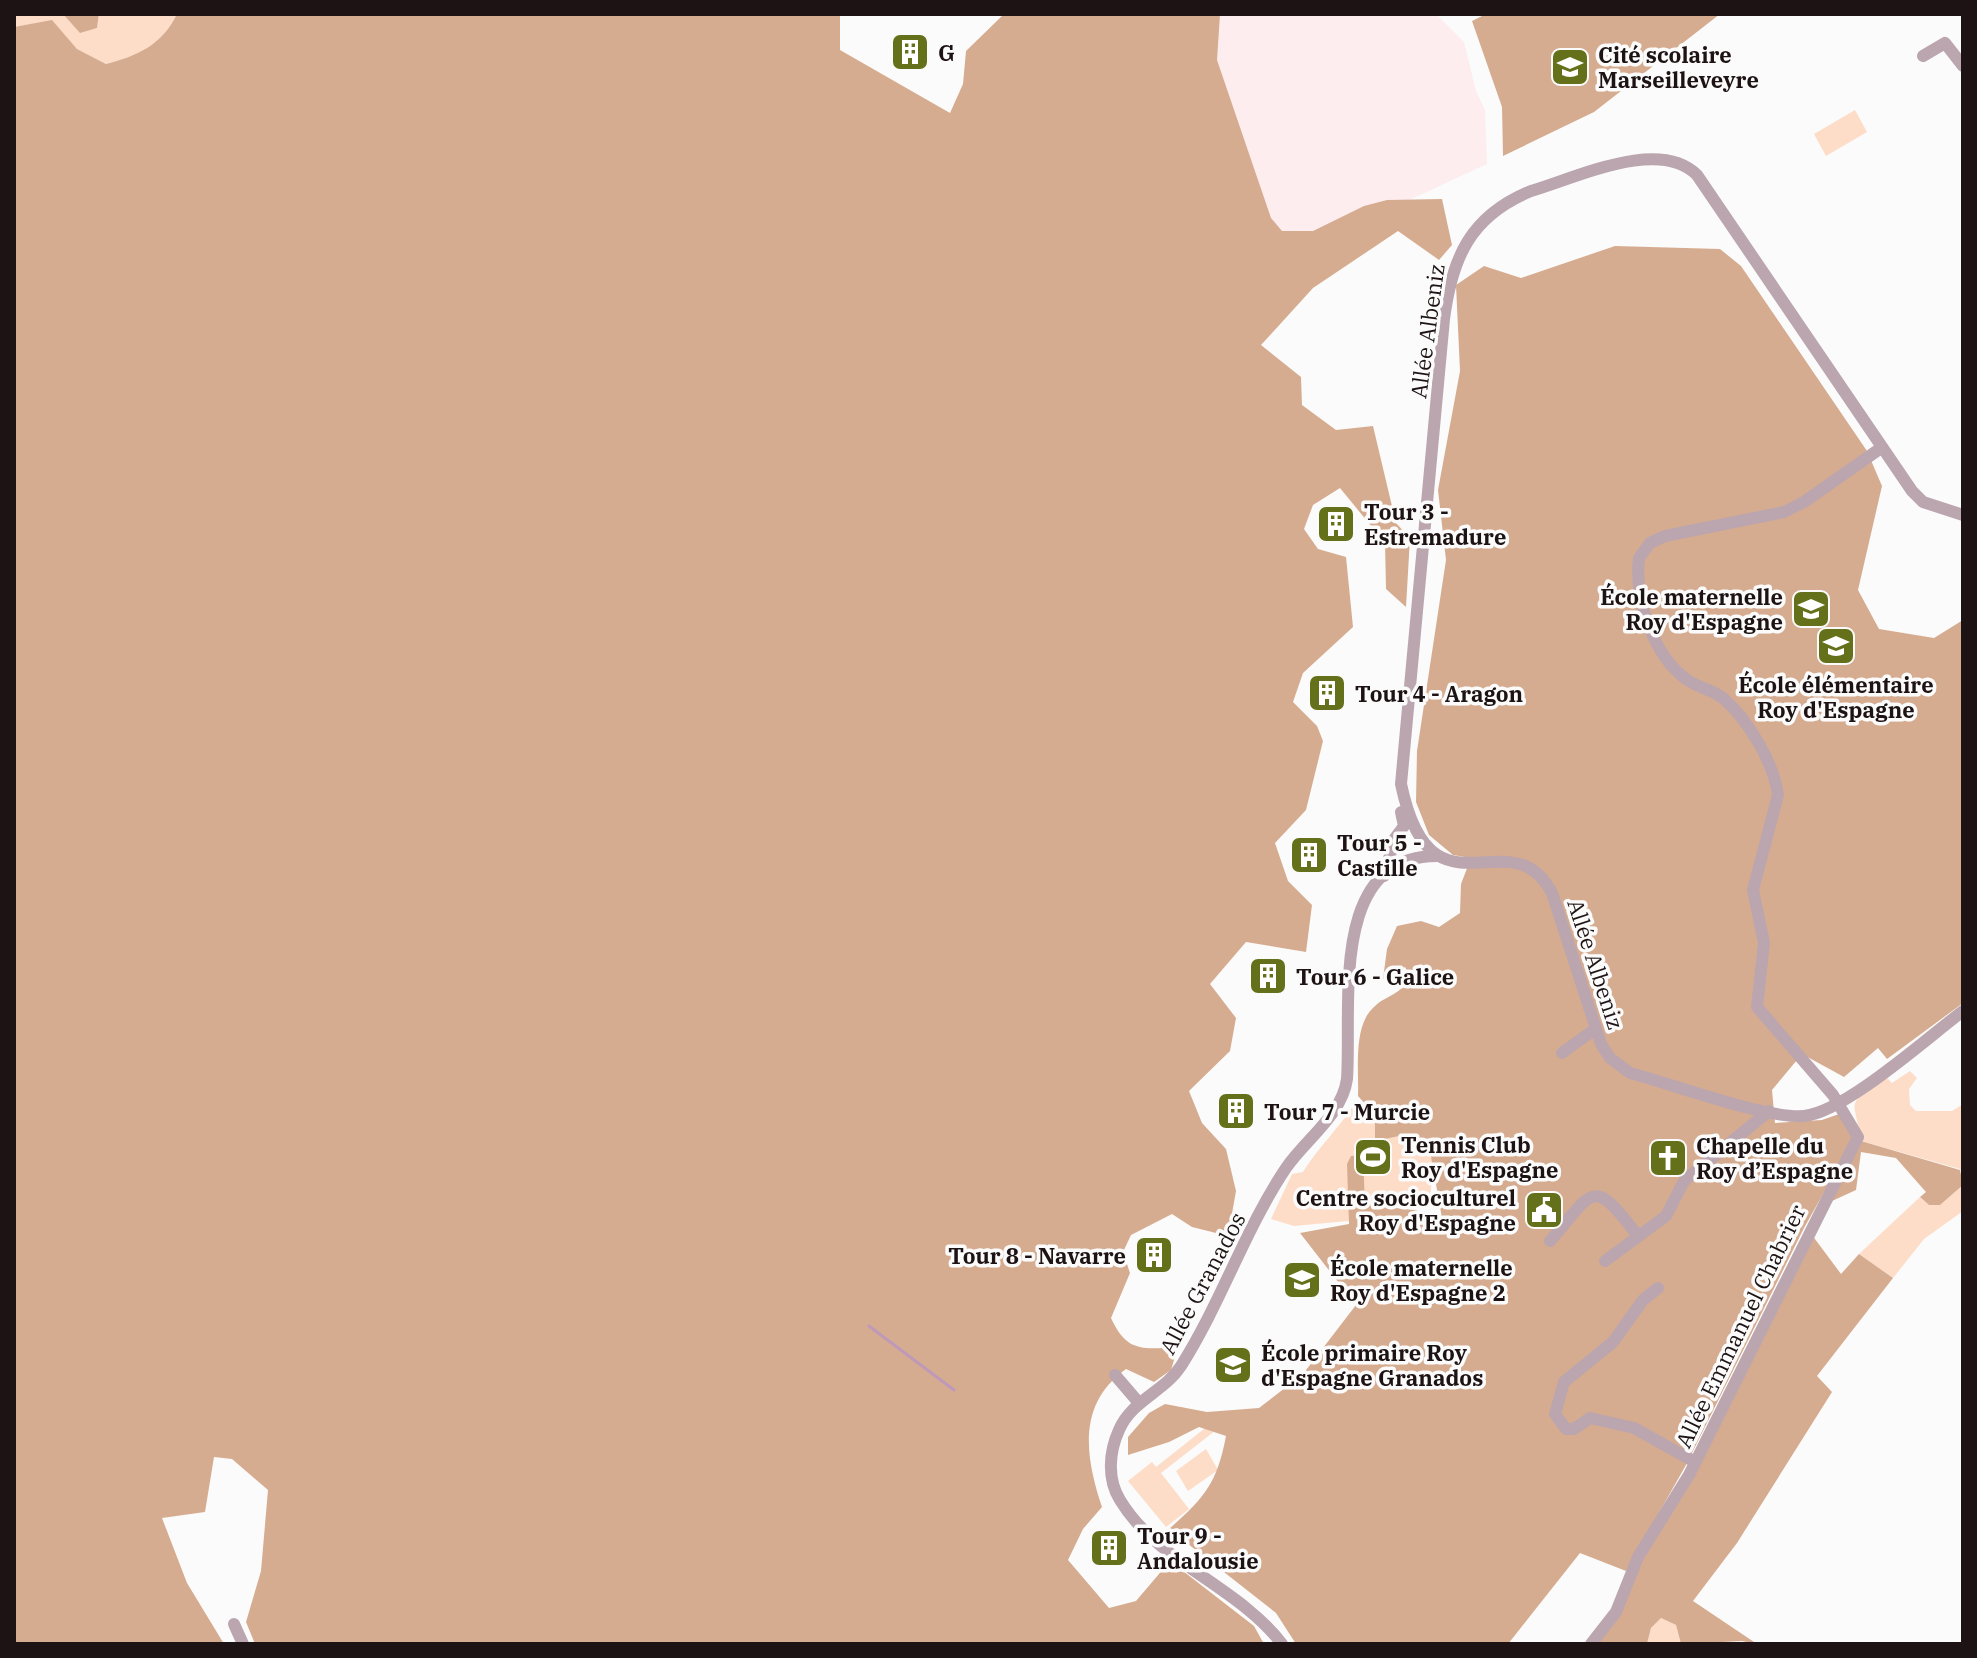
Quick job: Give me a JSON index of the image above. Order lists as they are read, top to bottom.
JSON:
{
  "streets": {
    "street": ["Allée Albeniz", "Allée Granados", "Allée Emmanuel Chabrier"]
  },
  "crossings": [
    ["Allée Albeniz", "Allée Granados"],
    ["Allée Albeniz", "Allée Emmanuel Chabrier"]
  ],
  "places": {
    "building": [
      "G",
      "Tour 3 - Estremadure",
      "Tour 4 - Aragon",
      "Tour 5 - Castille",
      "Tour 6 - Galice",
      "Tour 7 - Murcie",
      "Tour 8 - Navarre",
      "Tour 9 - Andalousie"
    ],
    "school or university": [
      "Cité scolaire Marseilleveyre",
      "École maternelle Roy d'Espagne",
      "École élémentaire Roy d'Espagne",
      "École maternelle Roy d'Espagne 2",
      "École primaire Roy d'Espagne Granados"
    ],
    "sports": ["Tennis Club Roy d'Espagne"],
    "church": ["Chapelle du Roy d’Espagne"],
    "public building": ["Centre socioculturel Roy d'Espagne"]
  }
}
